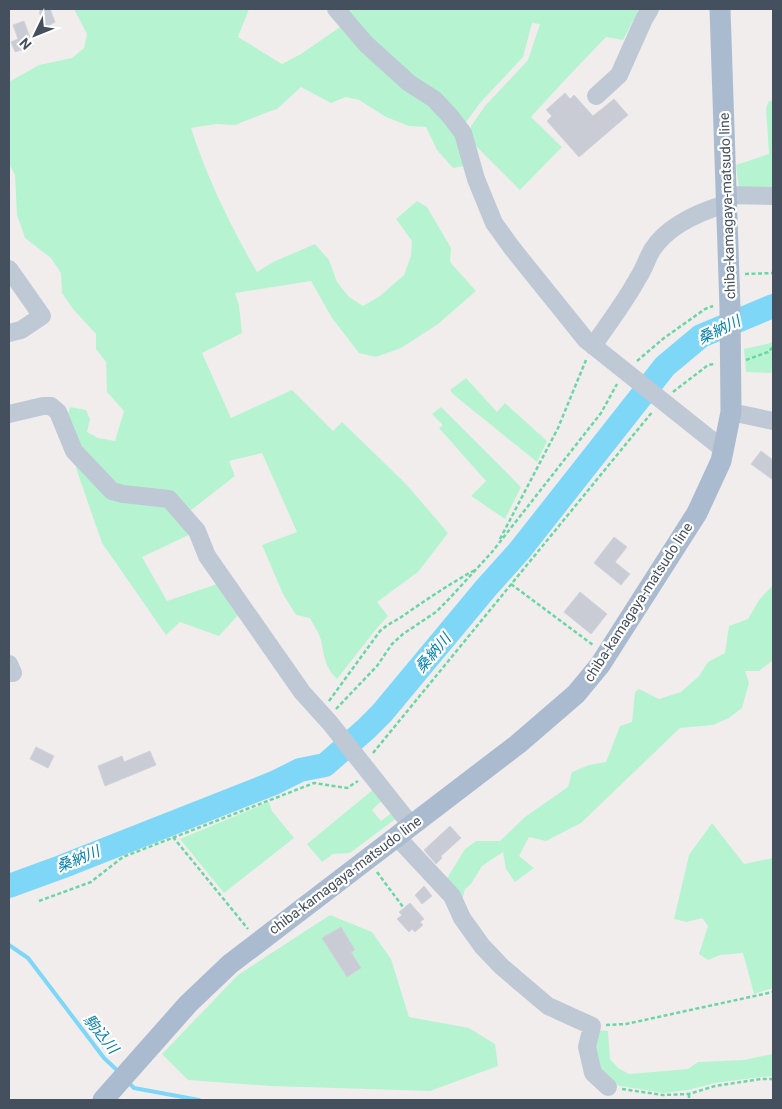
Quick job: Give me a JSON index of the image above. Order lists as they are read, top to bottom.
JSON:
{
  "streets": {
    "main road": ["chiba-kamagaya-matsudo line"]
  },
  "water": ["桑納川", "駒込川"],
  "north": "bottom left"
}
